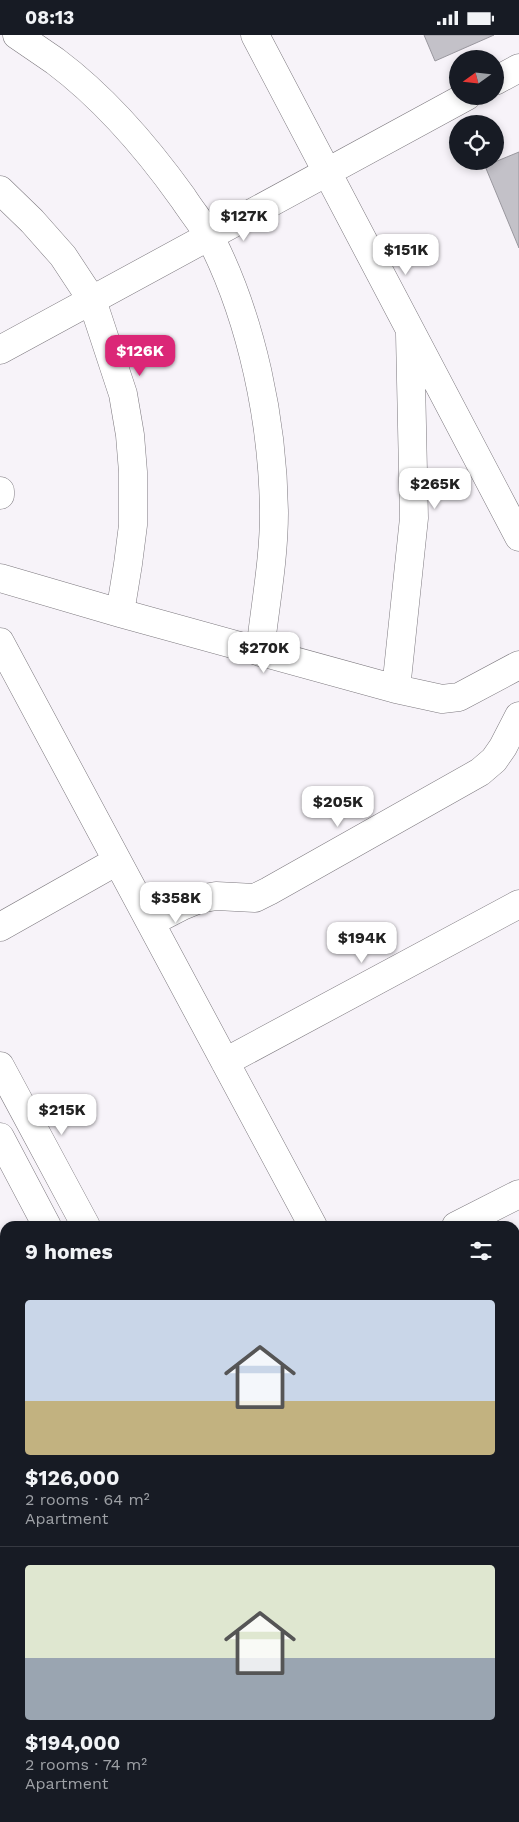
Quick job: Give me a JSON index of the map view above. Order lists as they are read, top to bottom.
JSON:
{
  "north": "left",
  "page": {
    "status": "08:13",
    "price": [
      "$127K",
      "$151K",
      "$126K",
      "$265K",
      "$270K",
      "$205K",
      "$358K",
      "$194K",
      "$215K"
    ],
    "heading": "9 homes",
    "list": [
      {
        "name": "$126,000",
        "note": "2 rooms · 64 m² · Apartment"
      },
      {
        "name": "$194,000",
        "note": "2 rooms · 74 m² · Apartment"
      }
    ]
  }
}
